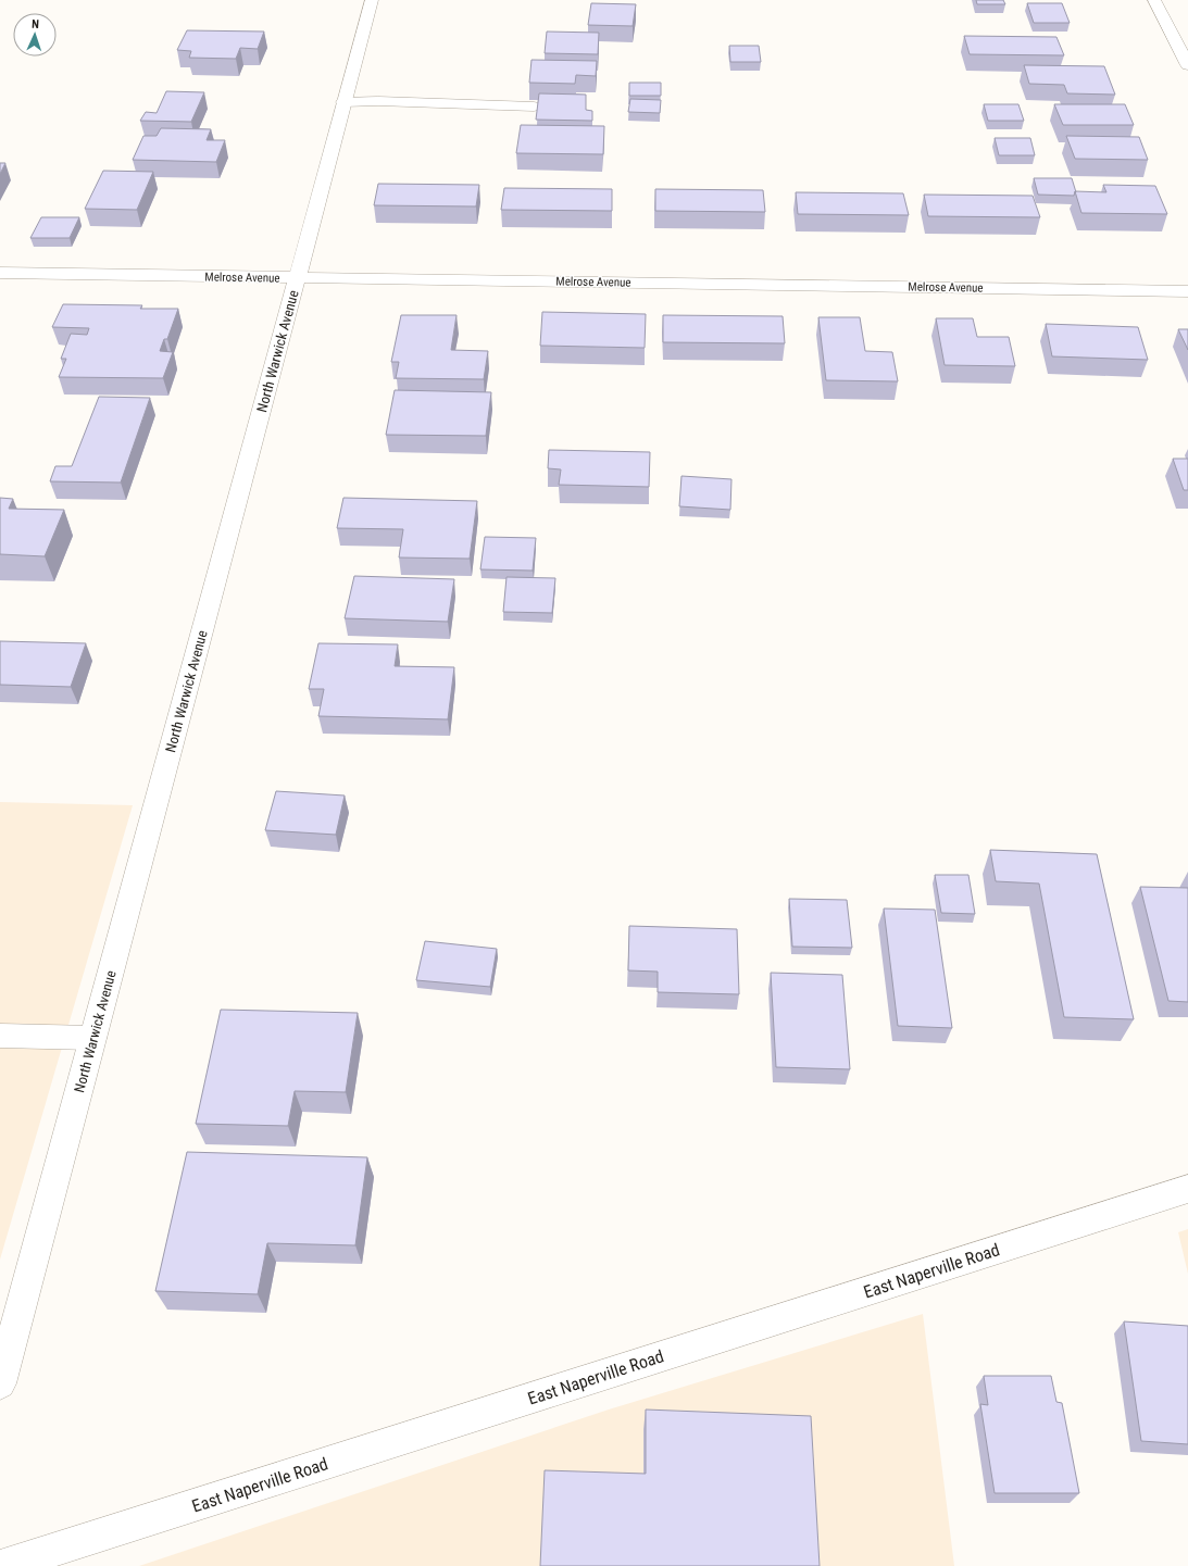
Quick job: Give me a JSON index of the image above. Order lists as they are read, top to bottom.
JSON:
{
  "streets": {
    "street": ["Melrose Avenue", "North Warwick Avenue", "East Naperville Road"]
  },
  "crossings": [
    ["Melrose Avenue", "North Warwick Avenue"]
  ],
  "north": "top"
}
